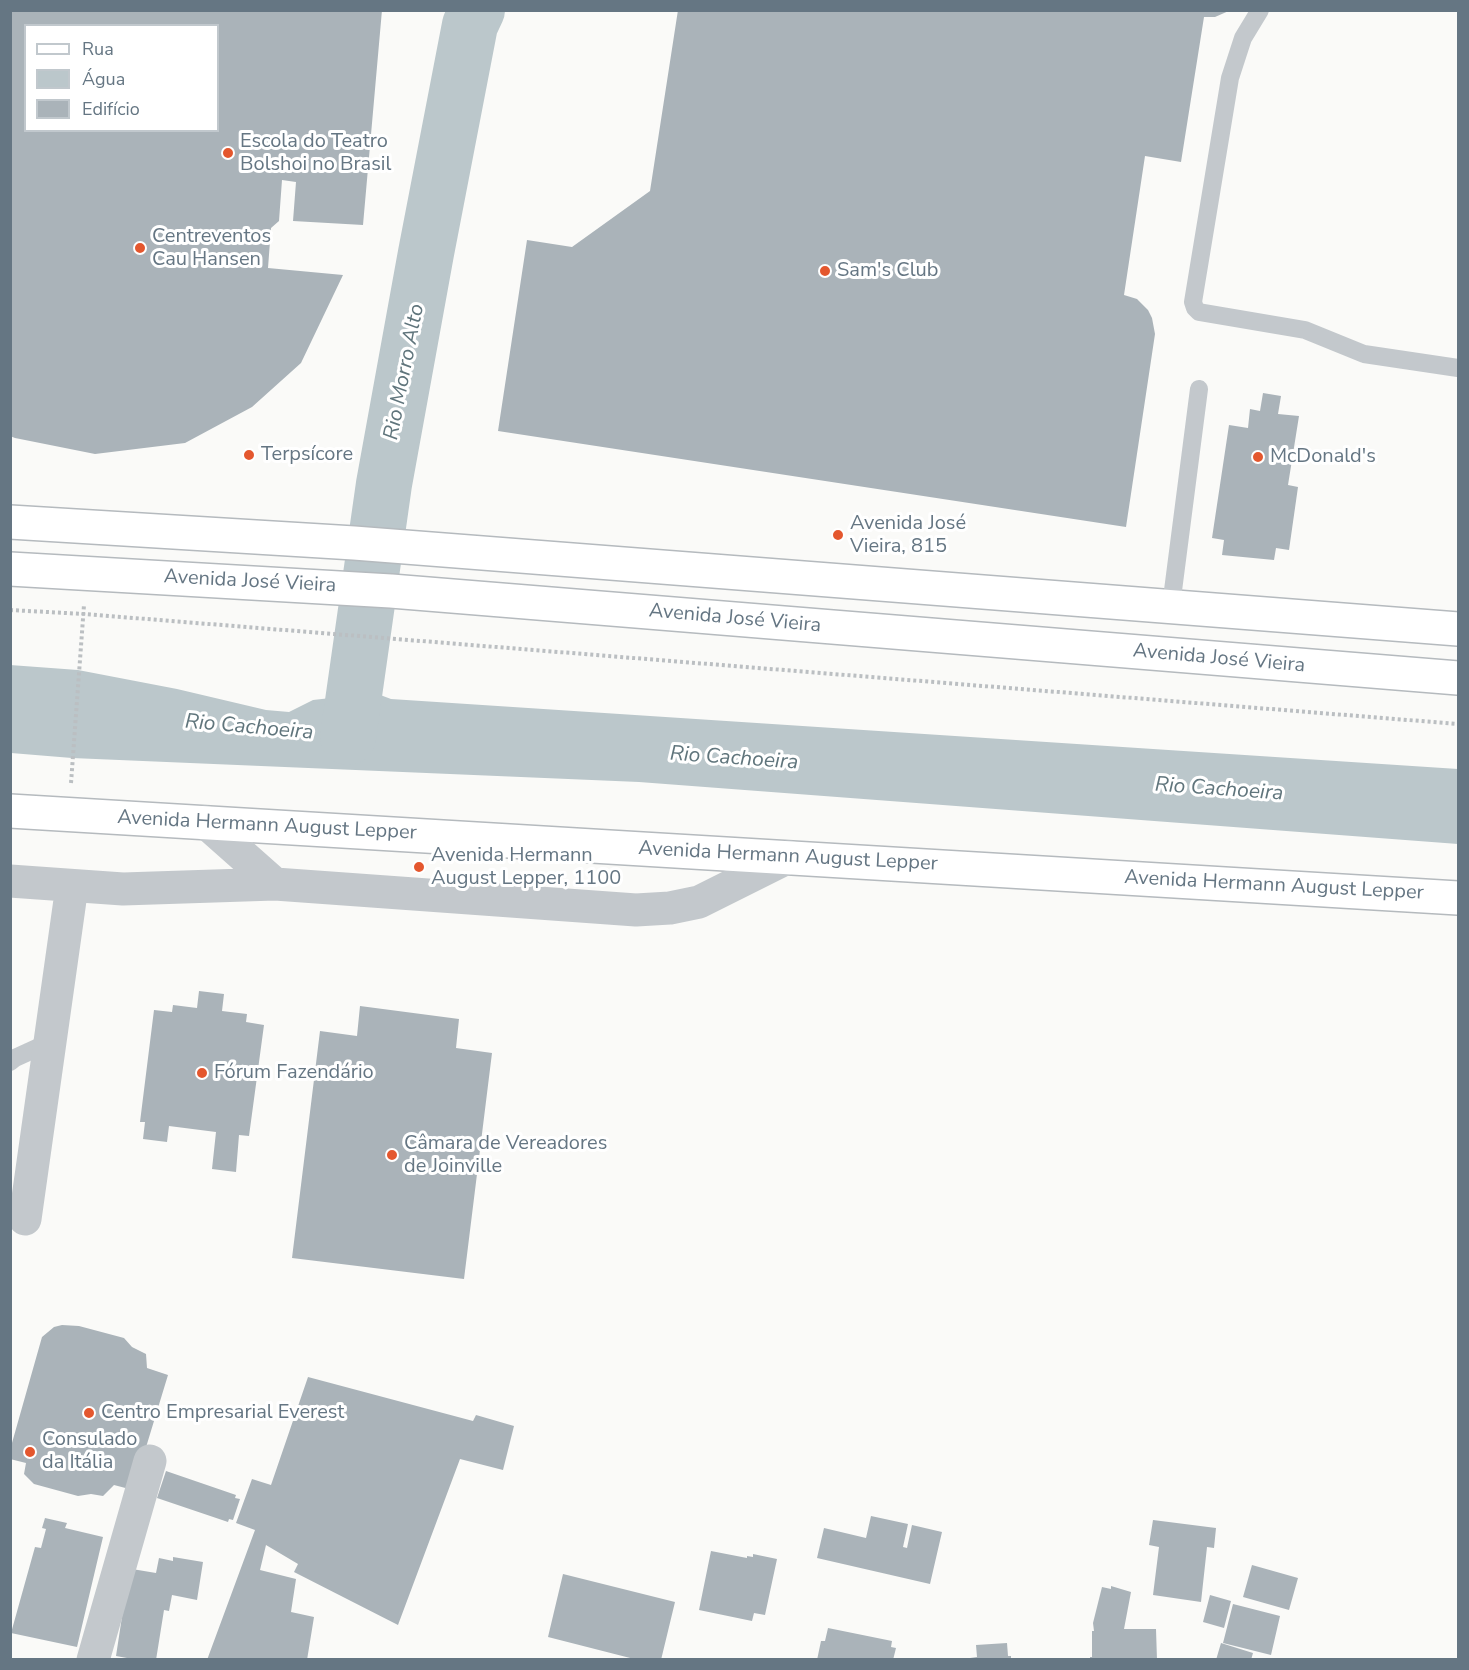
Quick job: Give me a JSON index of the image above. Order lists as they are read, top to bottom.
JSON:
{
  "streets": {
    "main road": ["Avenida José Vieira", "Avenida Hermann August Lepper"]
  },
  "water": ["Rio Morro Alto", "Rio Cachoeira"],
  "places": [
    "Escola do Teatro Bolshoi no Brasil",
    "Centreventos Cau Hansen",
    "Sam's Club",
    "Terpsícore",
    "McDonald's",
    "Avenida José Vieira, 815",
    "Avenida Hermann August Lepper, 1100",
    "Fórum Fazendário",
    "Câmara de Vereadores de Joinville",
    "Centro Empresarial Everest",
    "Consulado da Itália"
  ],
  "legend": ["Rua", "Água", "Edifício"]
}
